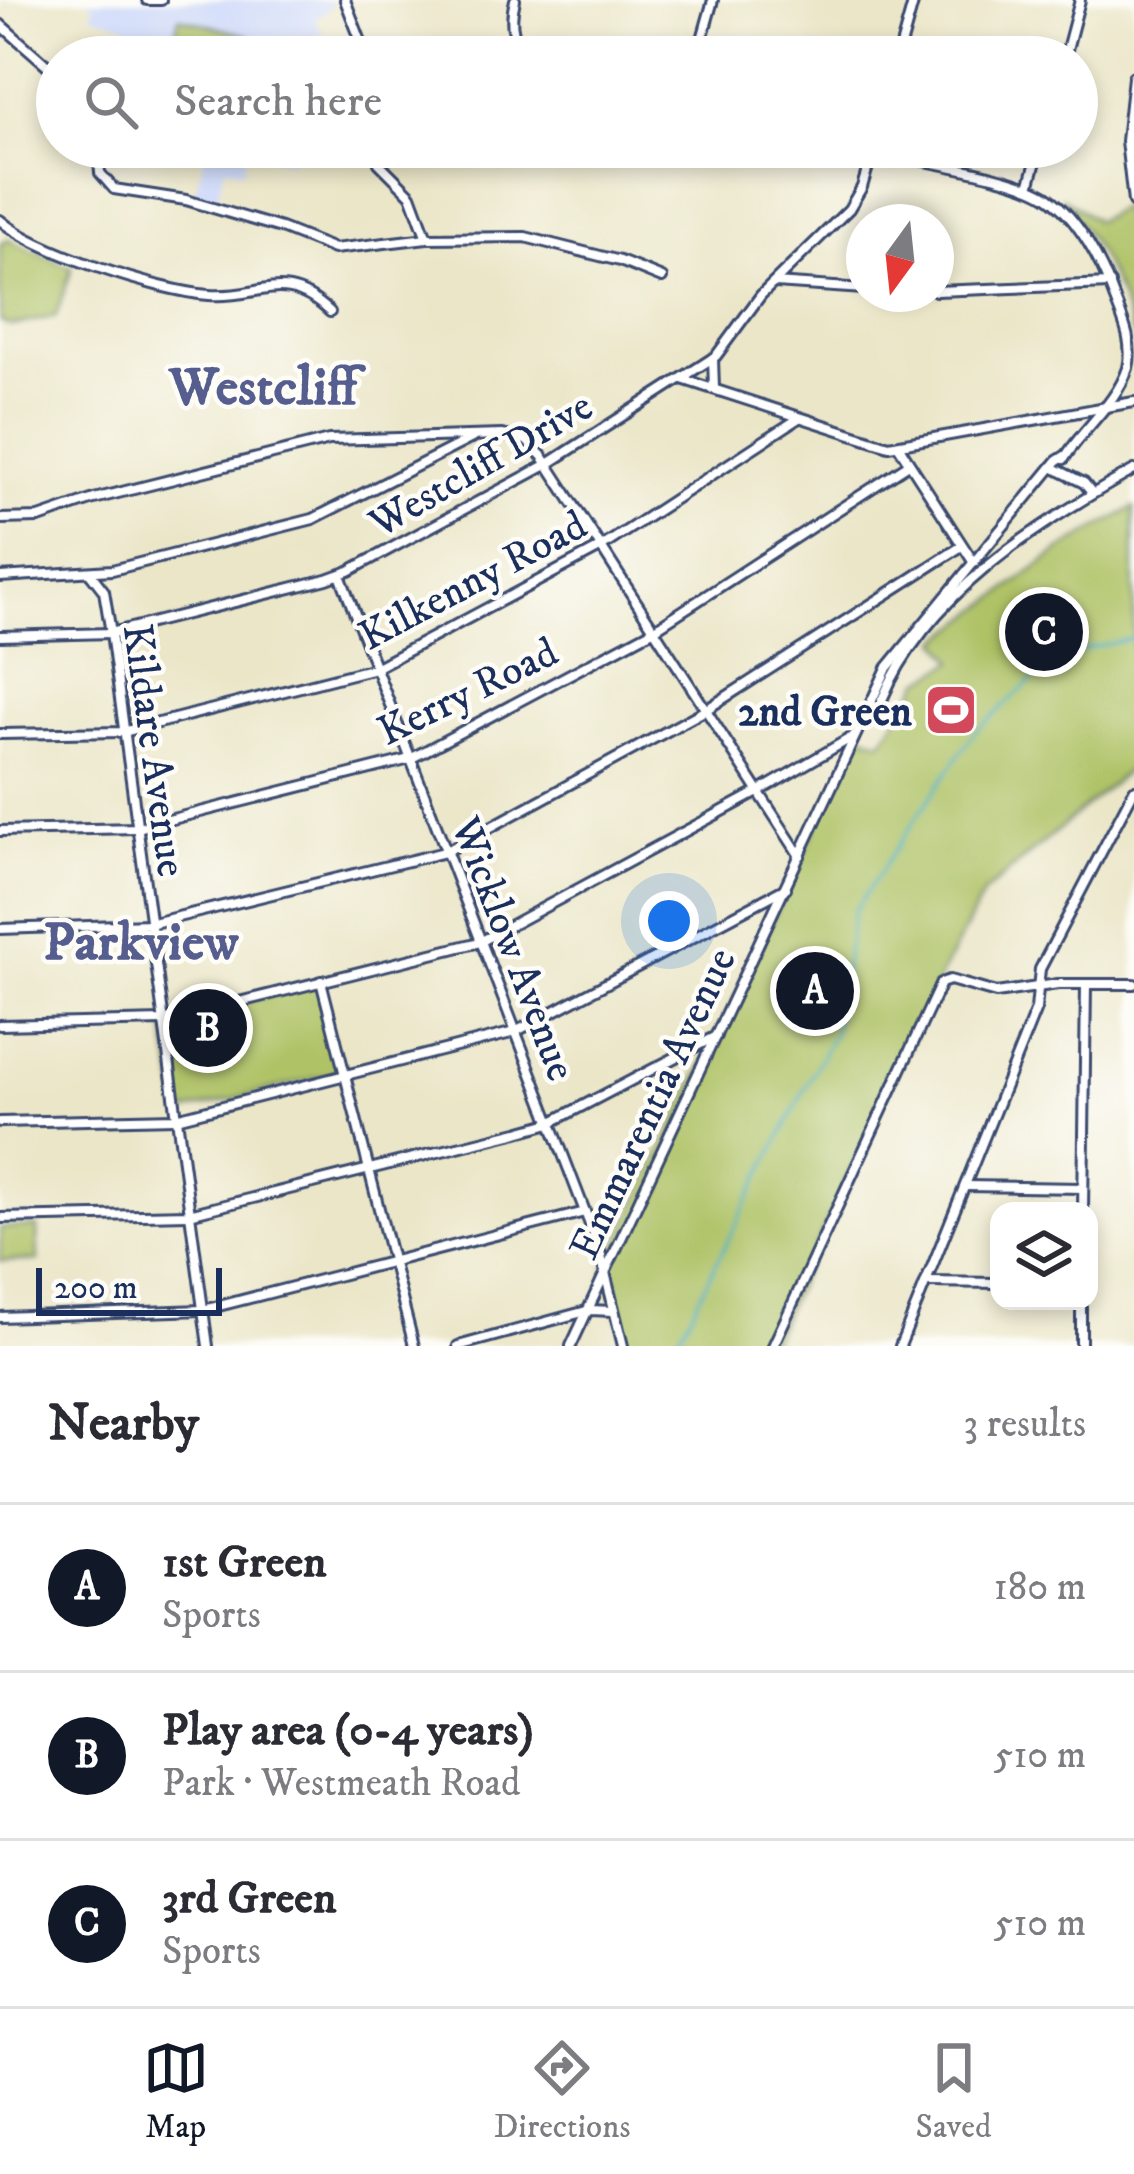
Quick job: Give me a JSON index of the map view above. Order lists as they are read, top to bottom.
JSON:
{
  "streets": {
    "street": [
      "Westcliff Drive",
      "Kilkenny Road",
      "Kerry Road",
      "Kildare Avenue",
      "Wicklow Avenue",
      "Emmarentia Avenue"
    ]
  },
  "crossings": [
    ["Westcliff Drive", "Kildare Avenue"],
    ["Westcliff Drive", "Wicklow Avenue"],
    ["Kilkenny Road", "Kildare Avenue"],
    ["Kilkenny Road", "Wicklow Avenue"],
    ["Kerry Road", "Kildare Avenue"],
    ["Kerry Road", "Wicklow Avenue"],
    ["Wicklow Avenue", "Emmarentia Avenue"]
  ],
  "districts": ["Westcliff", "Parkview"],
  "places": {
    "sports": ["2nd Green"]
  },
  "scale_bar": "200 m",
  "north": "bottom",
  "page": {
    "search": "Search here",
    "pins": ["C", "A", "B"],
    "scale": "200 m",
    "heading": ["Nearby", "3 results"],
    "list": [
      {
        "mark": "A",
        "name": "1st Green",
        "note": "Sports",
        "value": "180 m"
      },
      {
        "mark": "B",
        "name": "Play area (0-4 years)",
        "note": "Park · Westmeath Road",
        "value": "510 m"
      },
      {
        "mark": "C",
        "name": "3rd Green",
        "note": "Sports",
        "value": "510 m"
      }
    ],
    "nav": ["Map", "Directions", "Saved"]
  }
}
